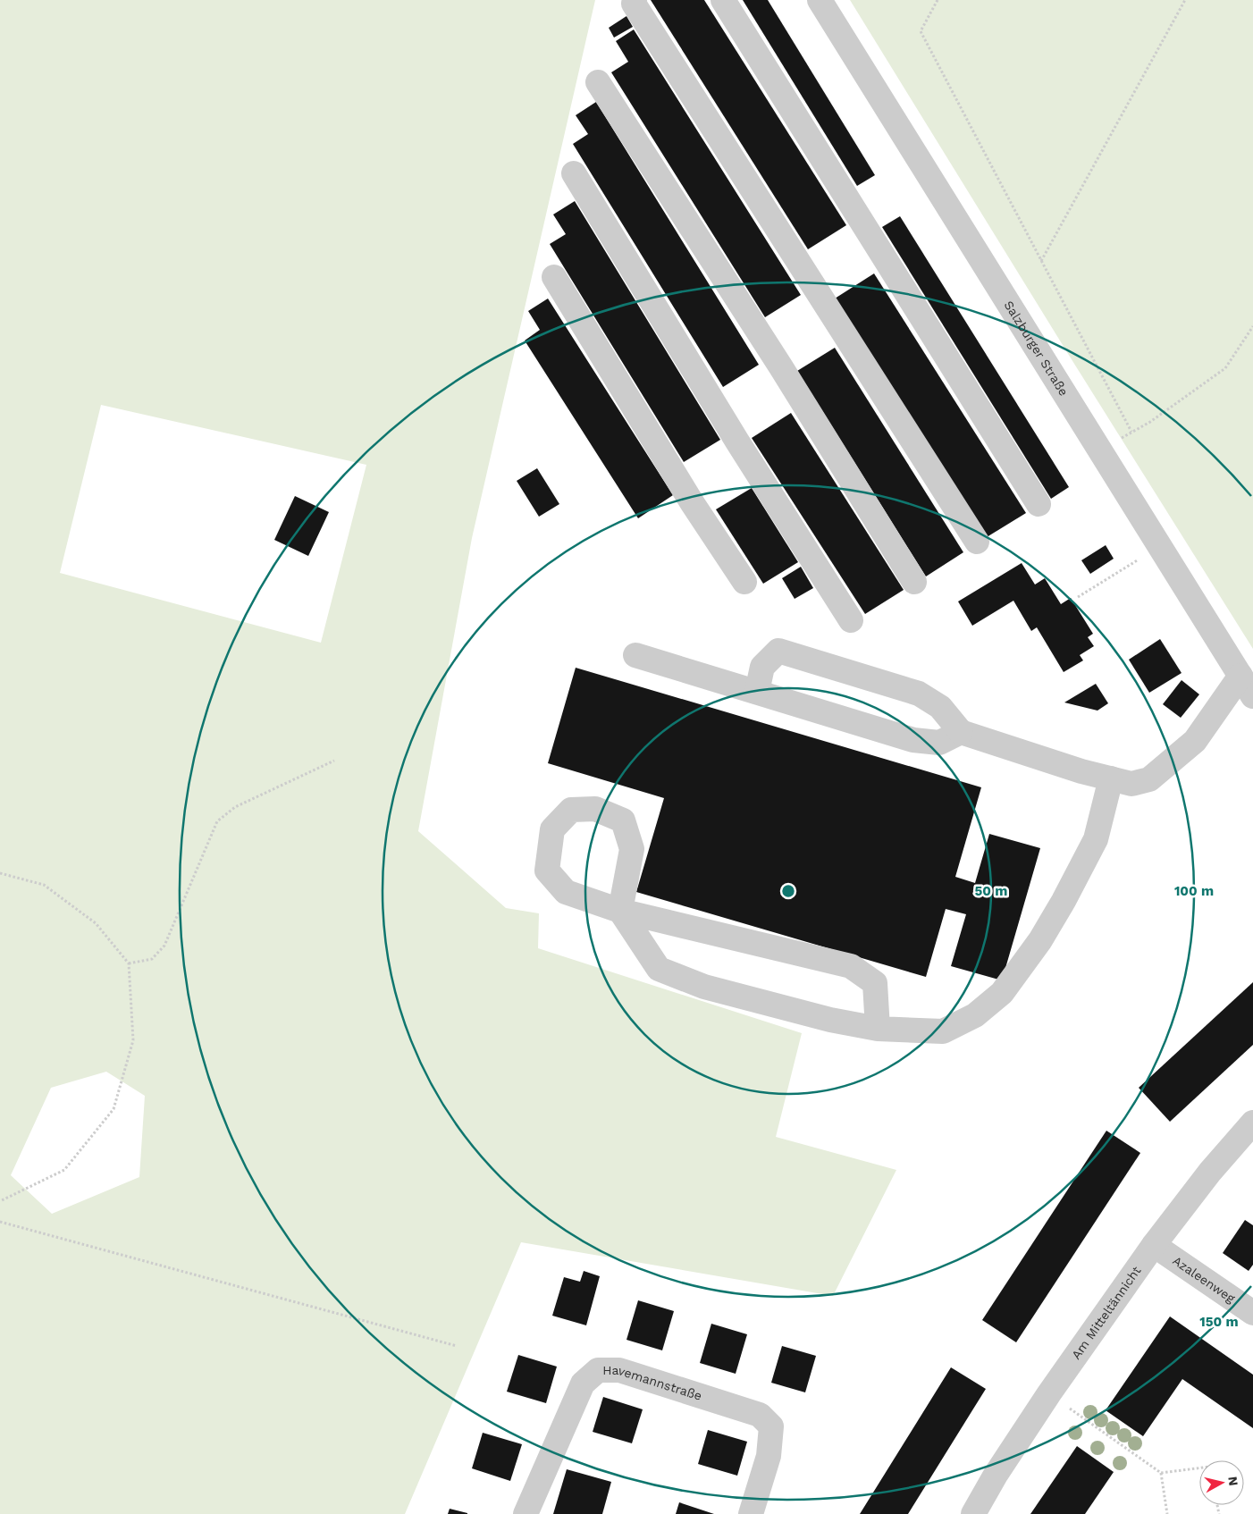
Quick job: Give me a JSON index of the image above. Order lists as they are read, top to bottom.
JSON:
{
  "streets": {
    "street": [
      "Salzburger Straße",
      "Azaleenweg",
      "Am Mitteltännicht",
      "Havemannstraße"
    ]
  },
  "crossings": [
    ["Azaleenweg", "Am Mitteltännicht"]
  ],
  "north": "right",
  "rings": ["50 m", "100 m", "150 m"]
}
